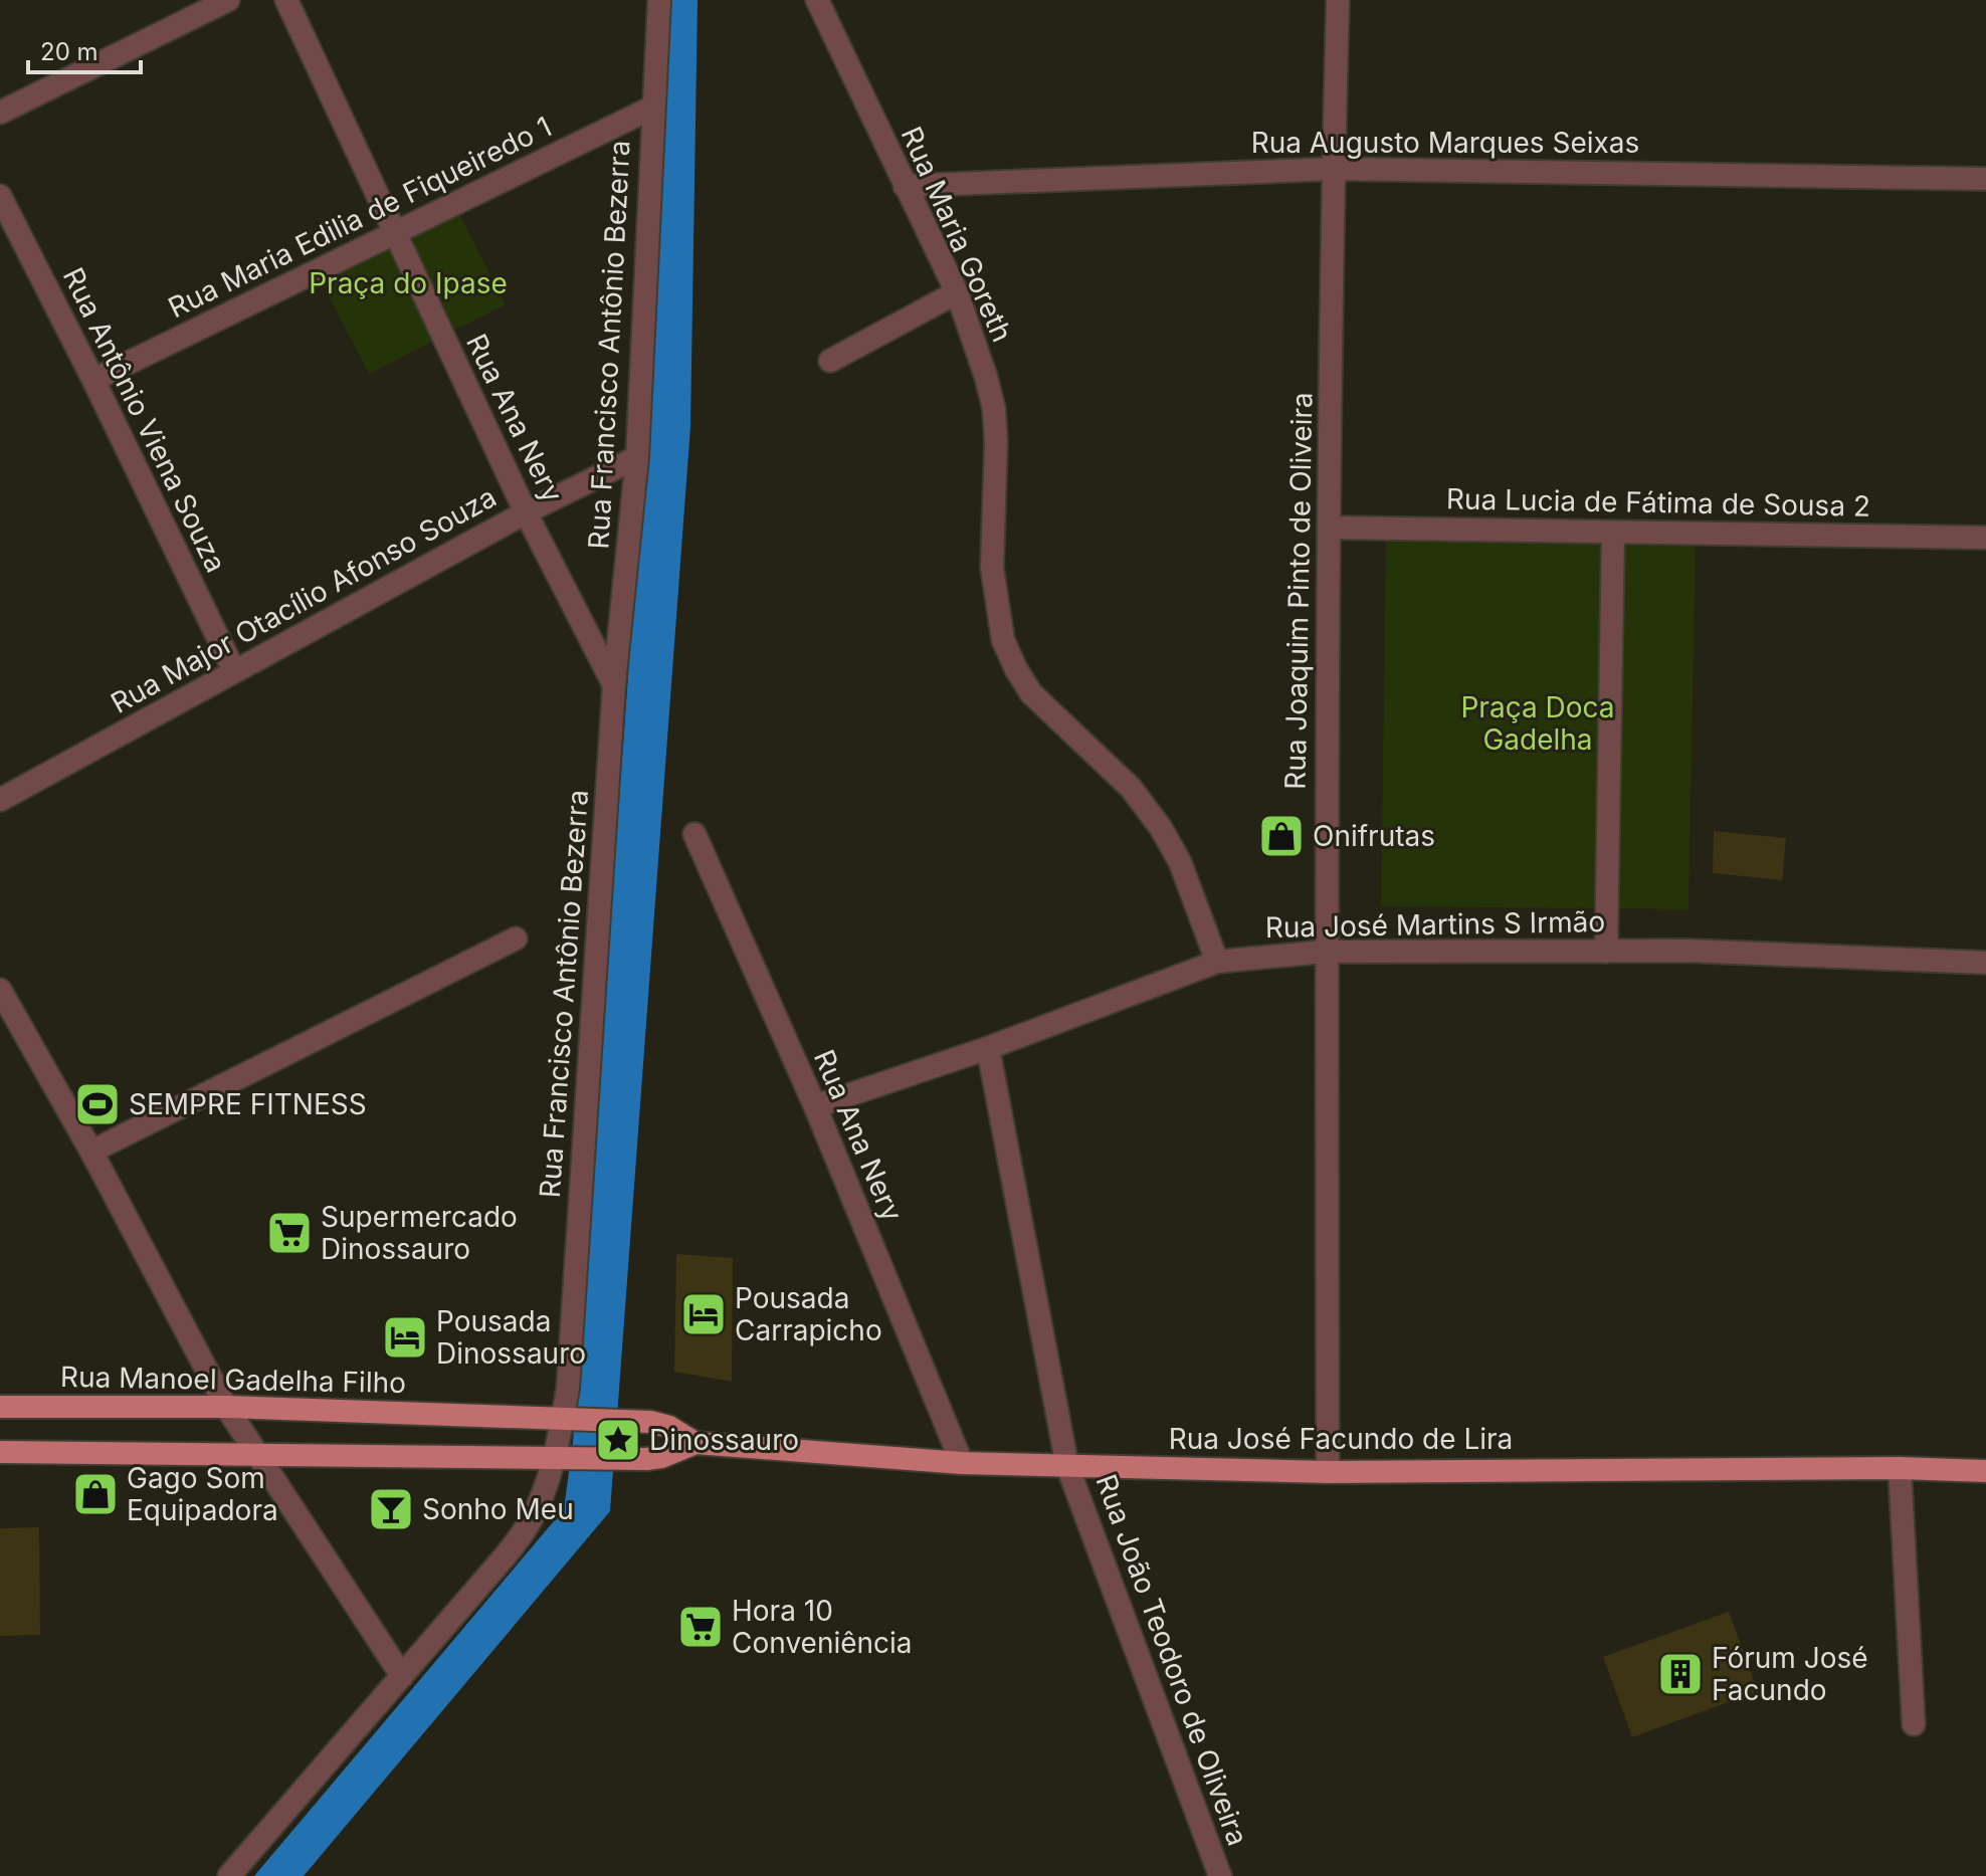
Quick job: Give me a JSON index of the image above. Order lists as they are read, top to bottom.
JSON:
{
  "streets": {
    "main road": ["Rua Manoel Gadelha Filho", "Rua José Facundo de Lira"],
    "street": [
      "Rua Augusto Marques Seixas",
      "Rua Maria Edilia de Fiqueiredo 1",
      "Rua Maria Goreth",
      "Rua Francisco Antônio Bezerra",
      "Rua Ana Nery",
      "Rua Antônio Viena Souza",
      "Rua Lucia de Fátima de Sousa 2",
      "Rua Joaquim Pinto de Oliveira",
      "Rua Major Otacílio Afonso Souza",
      "Rua José Martins S Irmão",
      "Rua João Teodoro de Oliveira"
    ]
  },
  "crossings": [
    ["Rua Augusto Marques Seixas", "Rua Maria Goreth"],
    ["Rua Augusto Marques Seixas", "Rua Joaquim Pinto de Oliveira"],
    ["Rua Maria Edilia de Fiqueiredo 1", "Rua Francisco Antônio Bezerra"],
    ["Rua Maria Edilia de Fiqueiredo 1", "Rua Ana Nery"],
    ["Rua Maria Edilia de Fiqueiredo 1", "Rua Antônio Viena Souza"],
    ["Rua Maria Goreth", "Rua José Martins S Irmão"],
    ["Rua Francisco Antônio Bezerra", "Rua Ana Nery"],
    ["Rua Francisco Antônio Bezerra", "Rua Major Otacílio Afonso Souza"],
    ["Rua Francisco Antônio Bezerra", "Rua Manoel Gadelha Filho"],
    ["Rua Francisco Antônio Bezerra", "Rua José Facundo de Lira"],
    ["Rua Ana Nery", "Rua Major Otacílio Afonso Souza"],
    ["Rua Ana Nery", "Rua José Martins S Irmão"],
    ["Rua Ana Nery", "Rua José Facundo de Lira"],
    ["Rua Antônio Viena Souza", "Rua Major Otacílio Afonso Souza"],
    ["Rua Lucia de Fátima de Sousa 2", "Rua Joaquim Pinto de Oliveira"],
    ["Rua Joaquim Pinto de Oliveira", "Rua José Martins S Irmão"],
    ["Rua Joaquim Pinto de Oliveira", "Rua José Facundo de Lira"],
    ["Rua Manoel Gadelha Filho", "Rua José Facundo de Lira"],
    ["Rua José Facundo de Lira", "Rua João Teodoro de Oliveira"]
  ],
  "parks": ["Praça do Ipase", "Praça Doca Gadelha"],
  "places": {
    "shop": ["Onifrutas", "Gago Som Equipadora"],
    "sports": ["SEMPRE FITNESS"],
    "supermarket": ["Supermercado Dinossauro", "Hora 10 Conveniência"],
    "hotel": ["Pousada Carrapicho", "Pousada Dinossauro"],
    "place": ["Dinossauro"],
    "bar": ["Sonho Meu"],
    "building": ["Fórum José Facundo"]
  },
  "scale_bar": "20 m"
}
